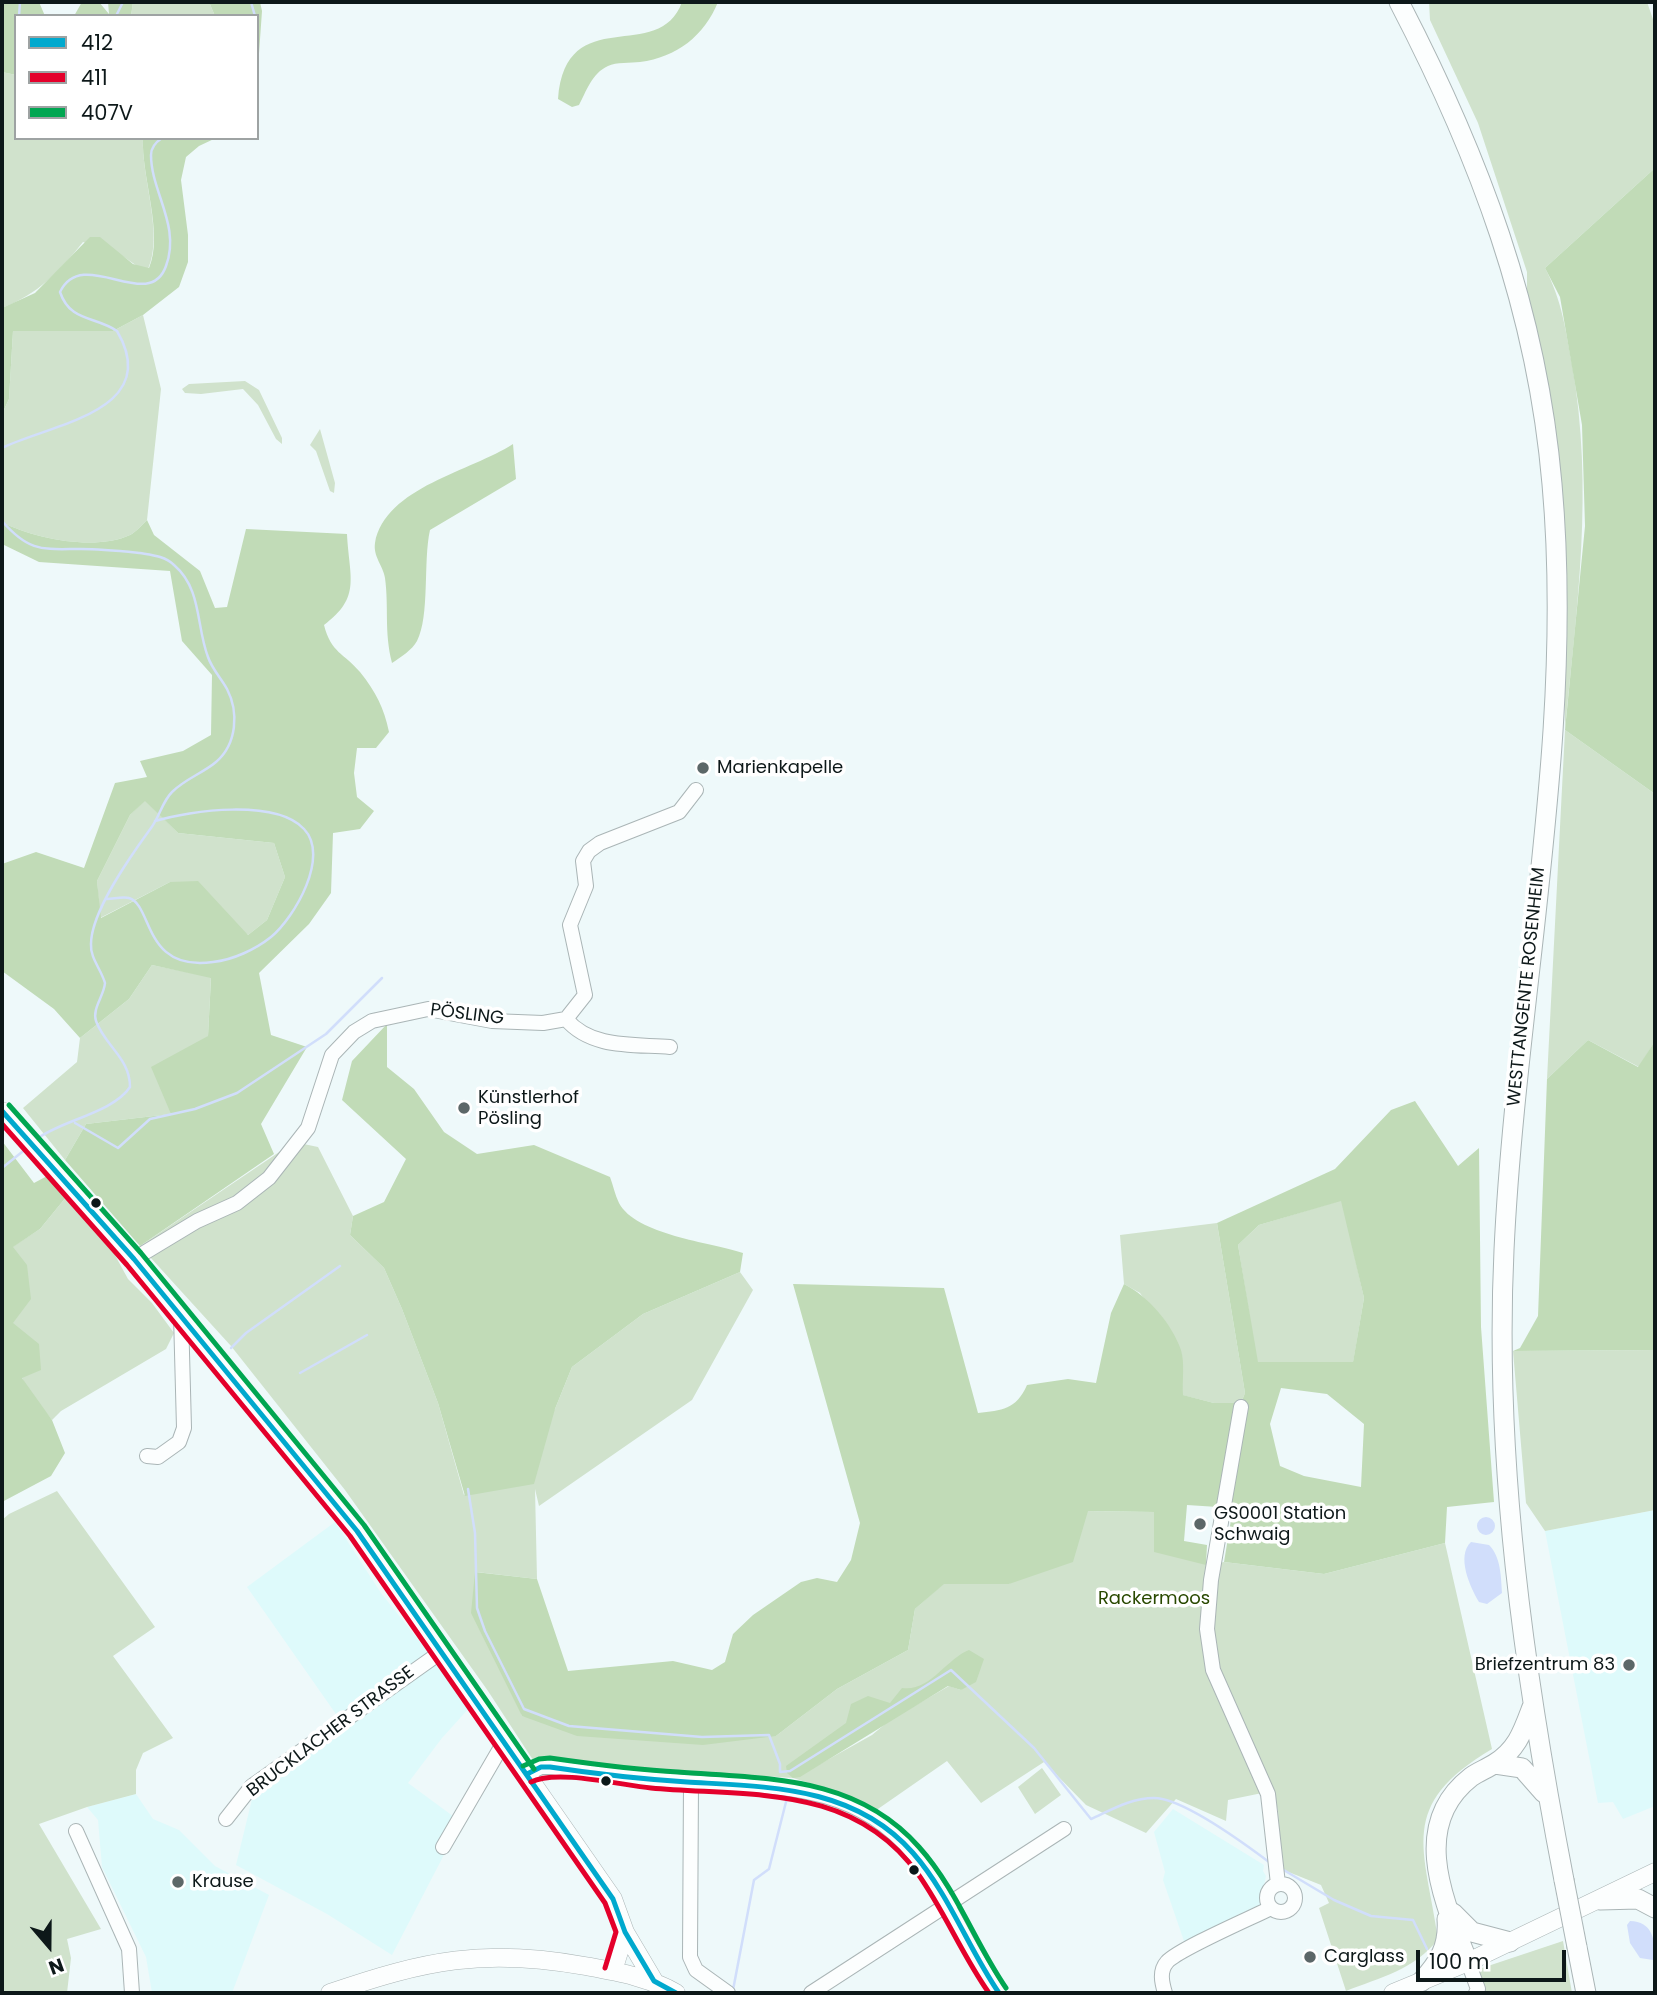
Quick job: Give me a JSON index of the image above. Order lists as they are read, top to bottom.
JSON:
{
  "streets": {
    "highway": ["WESTTANGENTE ROSENHEIM"],
    "street": ["PÖSLING", "BRUCKLACHER STRASSE"]
  },
  "parks": ["Rackermoos"],
  "places": [
    "Marienkapelle",
    "Künstlerhof Pösling",
    "GS0001 Station Schwaig",
    "Briefzentrum 83",
    "Krause",
    "Carglass"
  ],
  "lines": ["transit line 407V", "transit line 412", "transit line 411"],
  "legend": ["412", "411", "407V"],
  "scale_bar": "100 m",
  "north": "bottom"
}
